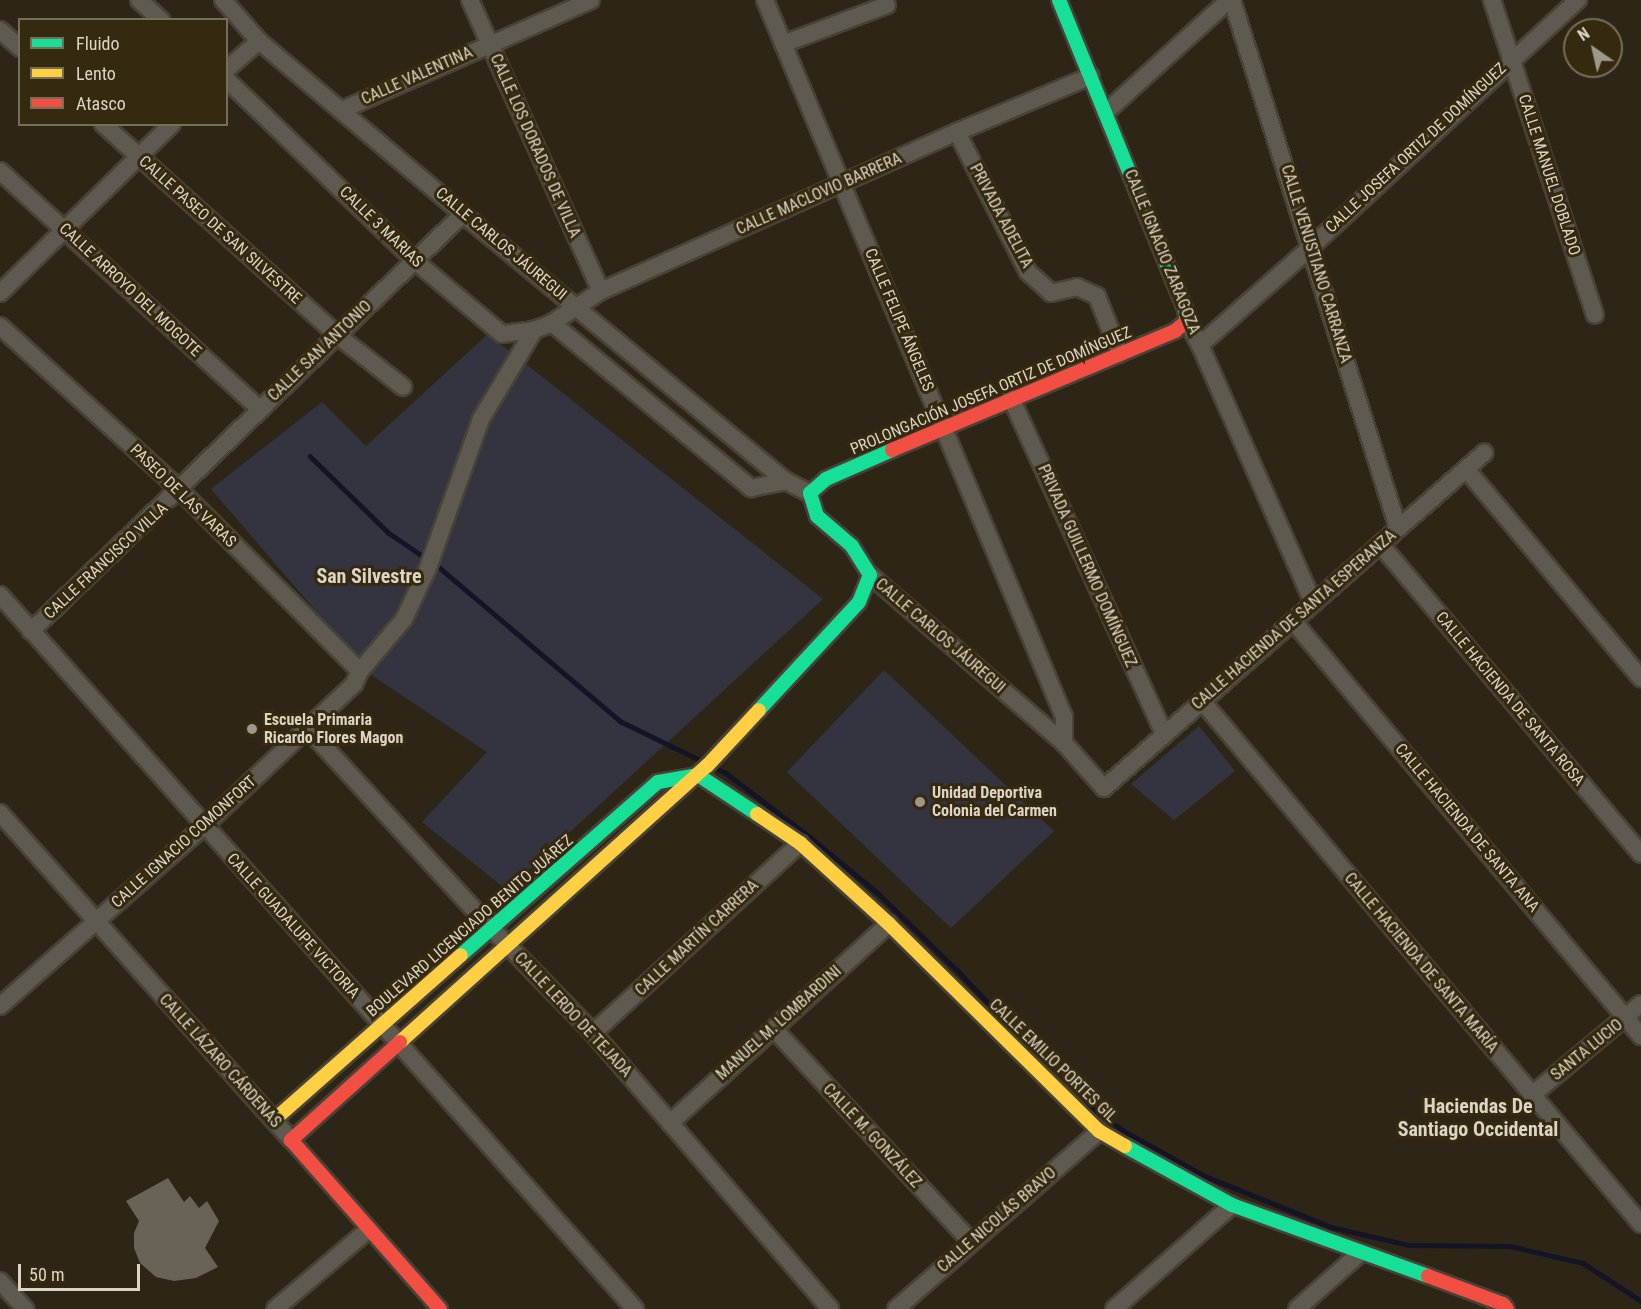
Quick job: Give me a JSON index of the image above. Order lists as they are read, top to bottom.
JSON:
{
  "streets": {
    "street": [
      "CALLE VALENTINA",
      "CALLE LOS DORADOS DE VILLA",
      "CALLE JOSEFA ORTIZ DE DOMÍNGUEZ",
      "CALLE MANUEL DOBLADO",
      "CALLE MACLOVIO BARRERA",
      "PRIVADA ADELITA",
      "CALLE 3 MARIAS",
      "CALLE PASEO DE SAN SILVESTRE",
      "CALLE CARLOS JÁUREGUI",
      "CALLE IGNACIO ZARAGOZA",
      "CALLE VENUSTIANO CARRANZA",
      "CALLE ARROYO DEL MOGOTE",
      "CALLE FELIPE ÁNGELES",
      "CALLE SAN ANTONIO",
      "PROLONGACIÓN JOSEFA ORTIZ DE DOMÍNGUEZ",
      "PASEO DE LAS VARAS",
      "CALLE FRANCISCO VILLA",
      "PRIVADA GUILLERMO DOMÍNGUEZ",
      "CALLE HACIENDA DE SANTA ESPERANZA",
      "CALLE HACIENDA DE SANTA ROSA",
      "CALLE HACIENDA DE SANTA ANA",
      "CALLE IGNACIO COMONFORT",
      "CALLE GUADALUPE VICTORIA",
      "BOULEVARD LICENCIADO BENITO JUÁREZ",
      "CALLE MARTÍN CARRERA",
      "CALLE HACIENDA DE SANTA MARÍA",
      "CALLE LERDO DE TEJADA",
      "MANUEL M. LOMBARDINI",
      "SANTA LUCIO",
      "CALLE LÁZARO CÁRDENAS",
      "CALLE EMILIO PORTES GIL",
      "CALLE M. GONZÁLEZ",
      "CALLE NICOLÁS BRAVO"
    ]
  },
  "crossings": [
    ["CALLE VALENTINA", "CALLE LOS DORADOS DE VILLA"],
    ["CALLE VALENTINA", "CALLE CARLOS JÁUREGUI"],
    ["CALLE LOS DORADOS DE VILLA", "CALLE MACLOVIO BARRERA"],
    ["CALLE JOSEFA ORTIZ DE DOMÍNGUEZ", "CALLE MANUEL DOBLADO"],
    ["CALLE JOSEFA ORTIZ DE DOMÍNGUEZ", "CALLE IGNACIO ZARAGOZA"],
    ["CALLE JOSEFA ORTIZ DE DOMÍNGUEZ", "CALLE VENUSTIANO CARRANZA"],
    ["CALLE MACLOVIO BARRERA", "PRIVADA ADELITA"],
    ["CALLE MACLOVIO BARRERA", "CALLE 3 MARIAS"],
    ["CALLE MACLOVIO BARRERA", "CALLE CARLOS JÁUREGUI"],
    ["CALLE MACLOVIO BARRERA", "CALLE IGNACIO ZARAGOZA"],
    ["CALLE MACLOVIO BARRERA", "CALLE FELIPE ÁNGELES"],
    ["PRIVADA ADELITA", "PROLONGACIÓN JOSEFA ORTIZ DE DOMÍNGUEZ"],
    ["CALLE 3 MARIAS", "CALLE CARLOS JÁUREGUI"],
    ["CALLE 3 MARIAS", "CALLE SAN ANTONIO"],
    ["CALLE 3 MARIAS", "CALLE IGNACIO COMONFORT"],
    ["CALLE PASEO DE SAN SILVESTRE", "CALLE SAN ANTONIO"],
    ["CALLE CARLOS JÁUREGUI", "CALLE FELIPE ÁNGELES"],
    ["CALLE CARLOS JÁUREGUI", "CALLE SAN ANTONIO"],
    ["CALLE CARLOS JÁUREGUI", "PROLONGACIÓN JOSEFA ORTIZ DE DOMÍNGUEZ"],
    ["CALLE CARLOS JÁUREGUI", "CALLE HACIENDA DE SANTA ESPERANZA"],
    ["CALLE IGNACIO ZARAGOZA", "PROLONGACIÓN JOSEFA ORTIZ DE DOMÍNGUEZ"],
    ["CALLE IGNACIO ZARAGOZA", "CALLE HACIENDA DE SANTA ESPERANZA"],
    ["CALLE VENUSTIANO CARRANZA", "CALLE HACIENDA DE SANTA ESPERANZA"],
    ["CALLE ARROYO DEL MOGOTE", "CALLE SAN ANTONIO"],
    ["CALLE FELIPE ÁNGELES", "PROLONGACIÓN JOSEFA ORTIZ DE DOMÍNGUEZ"],
    ["CALLE SAN ANTONIO", "PASEO DE LAS VARAS"],
    ["CALLE SAN ANTONIO", "CALLE FRANCISCO VILLA"],
    ["PROLONGACIÓN JOSEFA ORTIZ DE DOMÍNGUEZ", "PRIVADA GUILLERMO DOMÍNGUEZ"],
    ["PASEO DE LAS VARAS", "CALLE FRANCISCO VILLA"],
    ["PASEO DE LAS VARAS", "CALLE IGNACIO COMONFORT"],
    ["CALLE FRANCISCO VILLA", "CALLE GUADALUPE VICTORIA"],
    ["PRIVADA GUILLERMO DOMÍNGUEZ", "CALLE HACIENDA DE SANTA ESPERANZA"],
    ["CALLE HACIENDA DE SANTA ESPERANZA", "CALLE HACIENDA DE SANTA ROSA"],
    ["CALLE HACIENDA DE SANTA ESPERANZA", "CALLE HACIENDA DE SANTA ANA"],
    ["CALLE HACIENDA DE SANTA ESPERANZA", "CALLE HACIENDA DE SANTA MARÍA"],
    ["CALLE HACIENDA DE SANTA ANA", "SANTA LUCIO"],
    ["CALLE IGNACIO COMONFORT", "CALLE GUADALUPE VICTORIA"],
    ["CALLE IGNACIO COMONFORT", "CALLE LERDO DE TEJADA"],
    ["CALLE IGNACIO COMONFORT", "CALLE LÁZARO CÁRDENAS"],
    ["CALLE GUADALUPE VICTORIA", "BOULEVARD LICENCIADO BENITO JUÁREZ"],
    ["BOULEVARD LICENCIADO BENITO JUÁREZ", "CALLE LERDO DE TEJADA"],
    ["BOULEVARD LICENCIADO BENITO JUÁREZ", "CALLE LÁZARO CÁRDENAS"],
    ["BOULEVARD LICENCIADO BENITO JUÁREZ", "CALLE EMILIO PORTES GIL"],
    ["CALLE MARTÍN CARRERA", "CALLE LERDO DE TEJADA"],
    ["CALLE MARTÍN CARRERA", "CALLE EMILIO PORTES GIL"],
    ["CALLE HACIENDA DE SANTA MARÍA", "SANTA LUCIO"],
    ["CALLE LERDO DE TEJADA", "MANUEL M. LOMBARDINI"],
    ["MANUEL M. LOMBARDINI", "CALLE EMILIO PORTES GIL"],
    ["MANUEL M. LOMBARDINI", "CALLE M. GONZÁLEZ"],
    ["CALLE EMILIO PORTES GIL", "CALLE NICOLÁS BRAVO"],
    ["CALLE M. GONZÁLEZ", "CALLE NICOLÁS BRAVO"]
  ],
  "districts": ["San Silvestre", "Haciendas De Santiago Occidental"],
  "places": ["Escuela Primaria Ricardo Flores Magon", "Unidad Deportiva Colonia del Carmen"],
  "legend": ["Fluido", "Lento", "Atasco"],
  "scale_bar": "50 m",
  "north": "top left"
}
